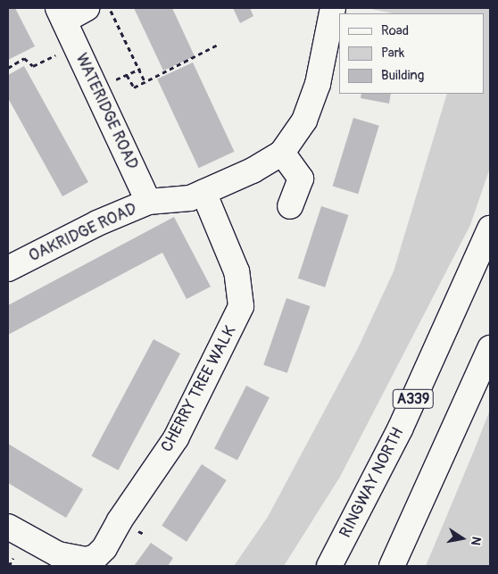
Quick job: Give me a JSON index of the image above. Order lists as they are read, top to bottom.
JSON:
{
  "streets": {
    "main road": [
      "WATERIDGE ROAD",
      "OAKRIDGE ROAD",
      "CHERRY TREE WALK",
      "A339",
      "RINGWAY NORTH"
    ]
  },
  "crossings": [
    ["WATERIDGE ROAD", "OAKRIDGE ROAD"],
    ["OAKRIDGE ROAD", "CHERRY TREE WALK"]
  ],
  "legend": ["Road", "Park", "Building"],
  "north": "right"
}
